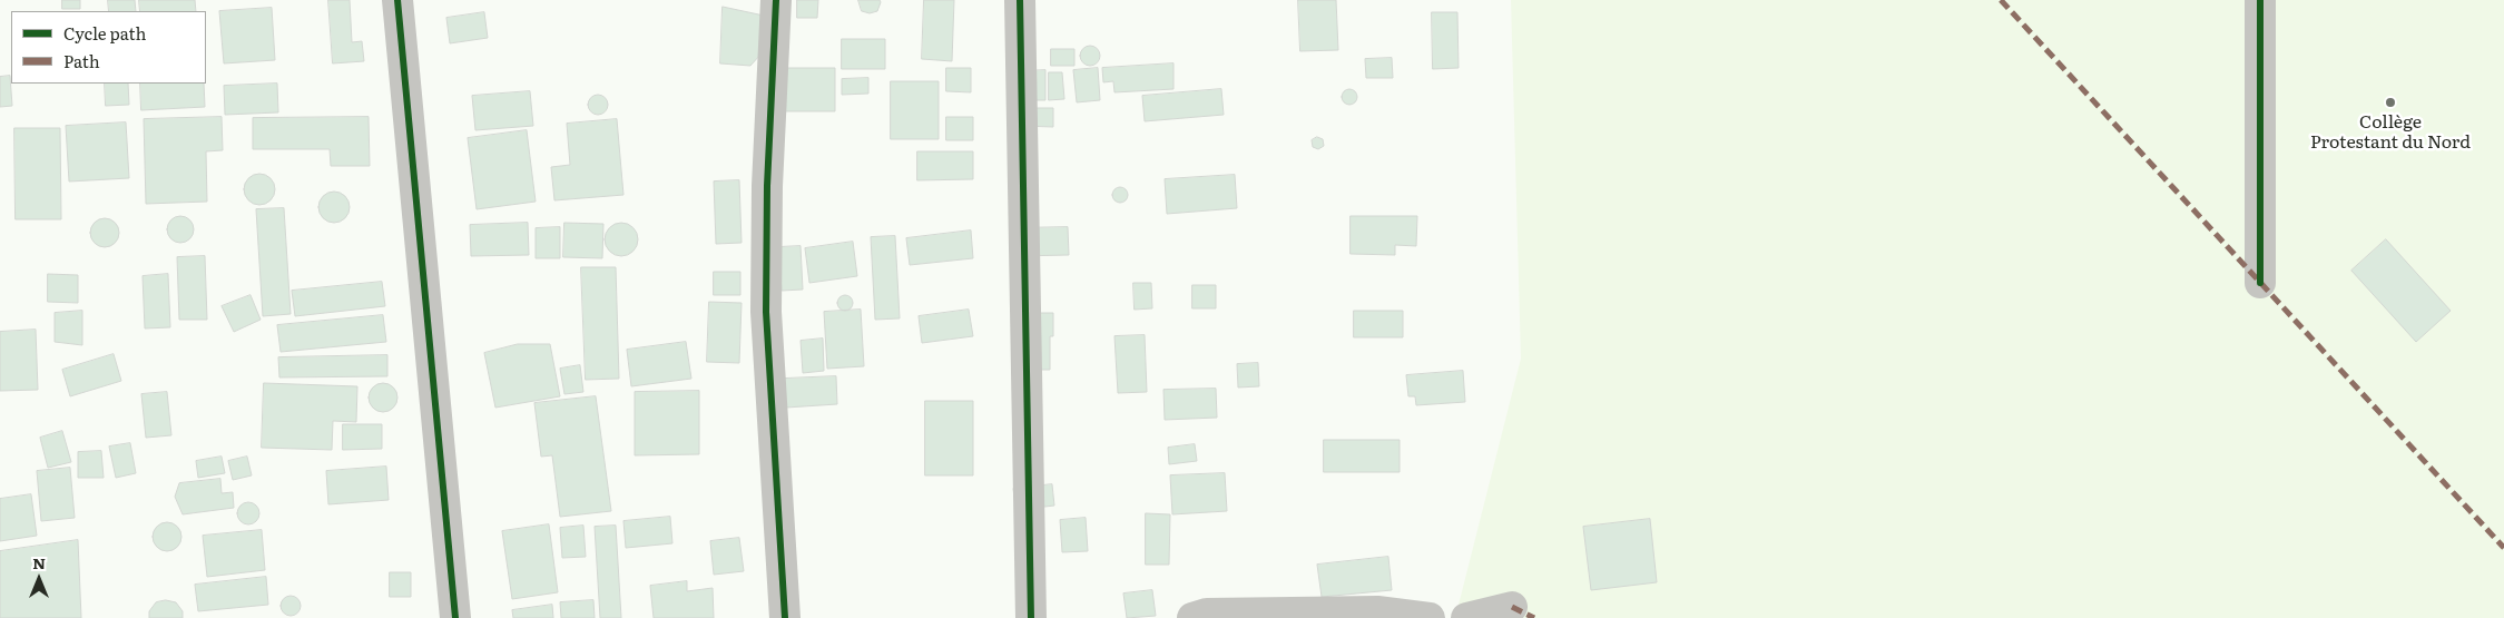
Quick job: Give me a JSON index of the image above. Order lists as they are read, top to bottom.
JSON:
{
  "places": ["Collège Protestant du Nord"],
  "legend": ["Cycle path", "Path"],
  "north": "top"
}
